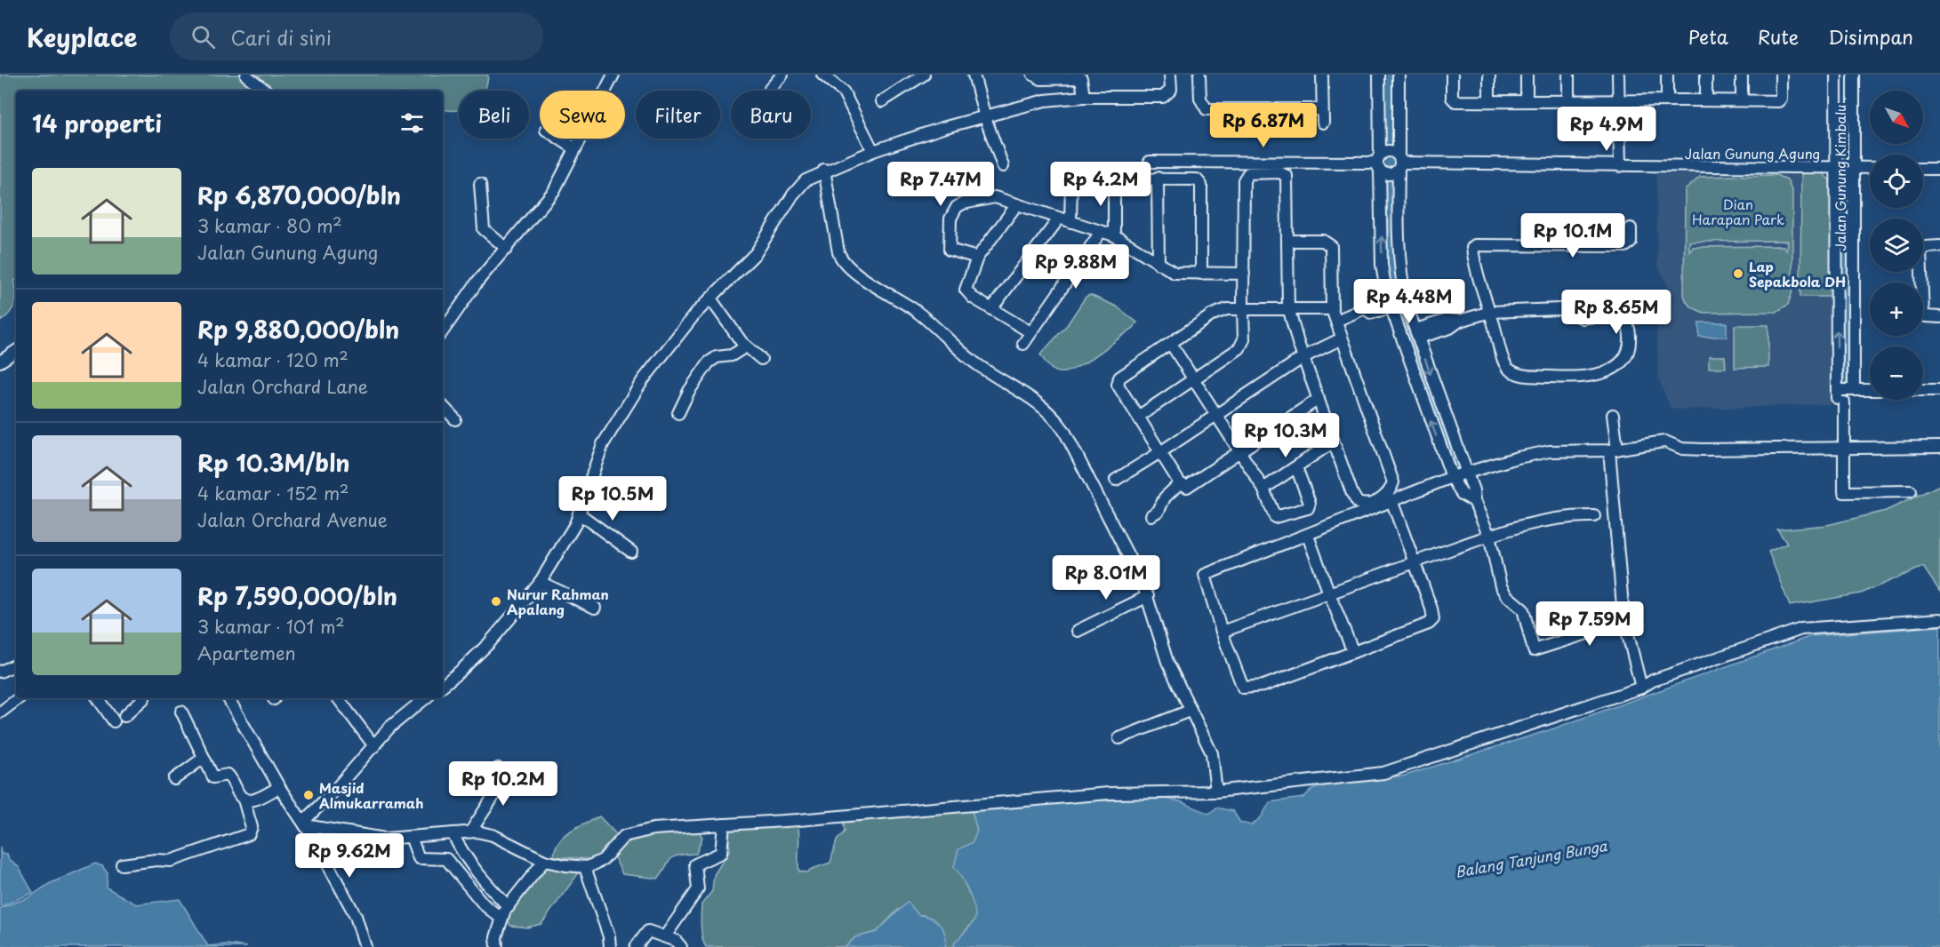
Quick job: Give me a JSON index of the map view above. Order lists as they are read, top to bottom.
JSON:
{
  "streets": {
    "street": ["Jalan Gunung Agung", "Jalan Gunung Kimbalu"]
  },
  "crossings": [
    ["Jalan Gunung Agung", "Jalan Gunung Kimbalu"]
  ],
  "water": ["Balang Tanjung Bunga"],
  "parks": ["Dian Harapan Park"],
  "places": ["Lap Sepakbola DH", "Nurur Rahman Apalang", "Masjid Almukarramah"],
  "north": "bottom right",
  "page": {
    "header": "Keyplace",
    "search": "Cari di sini",
    "nav": ["Peta", "Rute", "Disimpan"],
    "map_buttons": ["+", "−"],
    "chip": [
      "Beli",
      "Sewa",
      "Filter",
      "Baru"
    ],
    "heading": "14 properti",
    "price": [
      "Rp 6.87M",
      "Rp 4.9M",
      "Rp 7.47M",
      "Rp 4.2M",
      "Rp 10.1M",
      "Rp 9.88M",
      "Rp 4.48M",
      "Rp 8.65M",
      "Rp 10.3M",
      "Rp 10.5M",
      "Rp 8.01M",
      "Rp 7.59M",
      "Rp 10.2M",
      "Rp 9.62M"
    ],
    "list": [
      {
        "name": "Rp 6,870,000/bln",
        "note": "3 kamar · 80 m² · Jalan Gunung Agung"
      },
      {
        "name": "Rp 9,880,000/bln",
        "note": "4 kamar · 120 m² · Jalan Orchard Lane"
      },
      {
        "name": "Rp 10.3M/bln",
        "note": "4 kamar · 152 m² · Jalan Orchard Avenue"
      },
      {
        "name": "Rp 7,590,000/bln",
        "note": "3 kamar · 101 m² · Apartemen"
      }
    ]
  }
}
